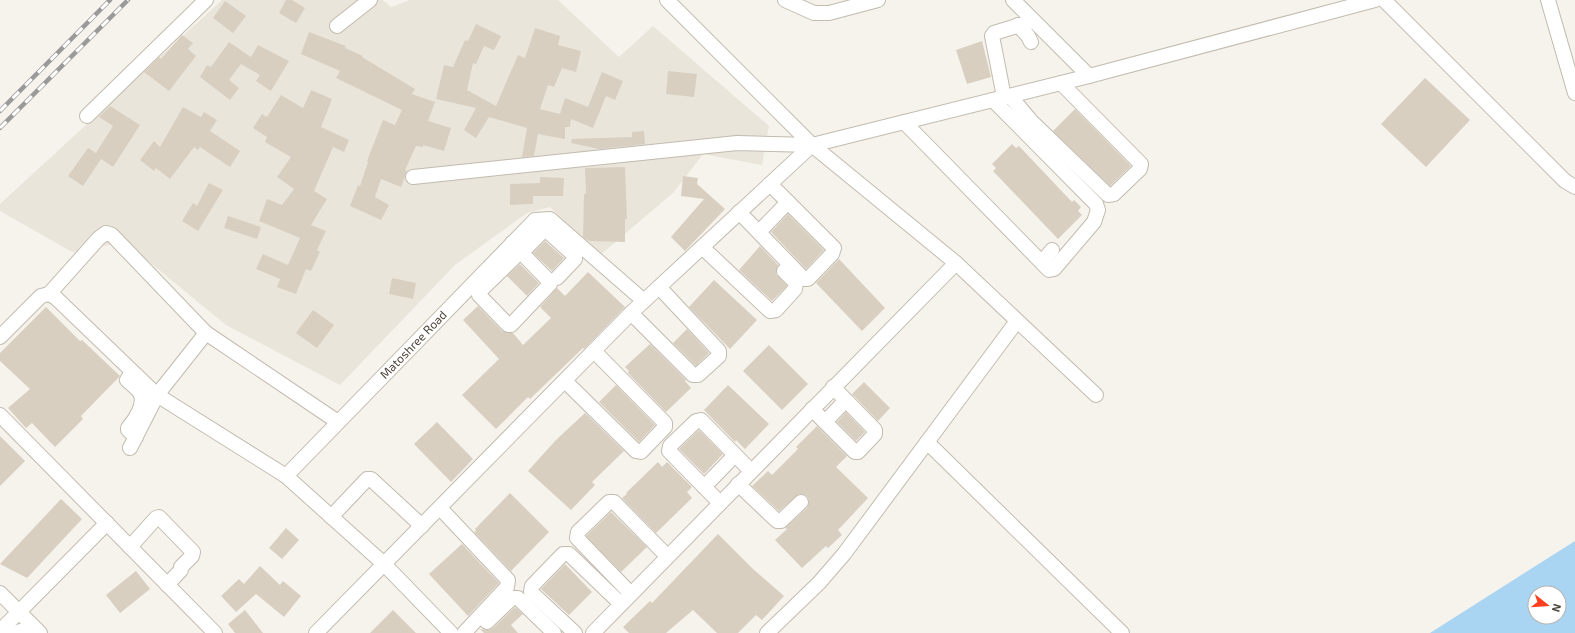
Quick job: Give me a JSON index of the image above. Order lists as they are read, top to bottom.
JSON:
{
  "streets": {
    "street": ["Matoshree Road"]
  },
  "north": "right"
}
